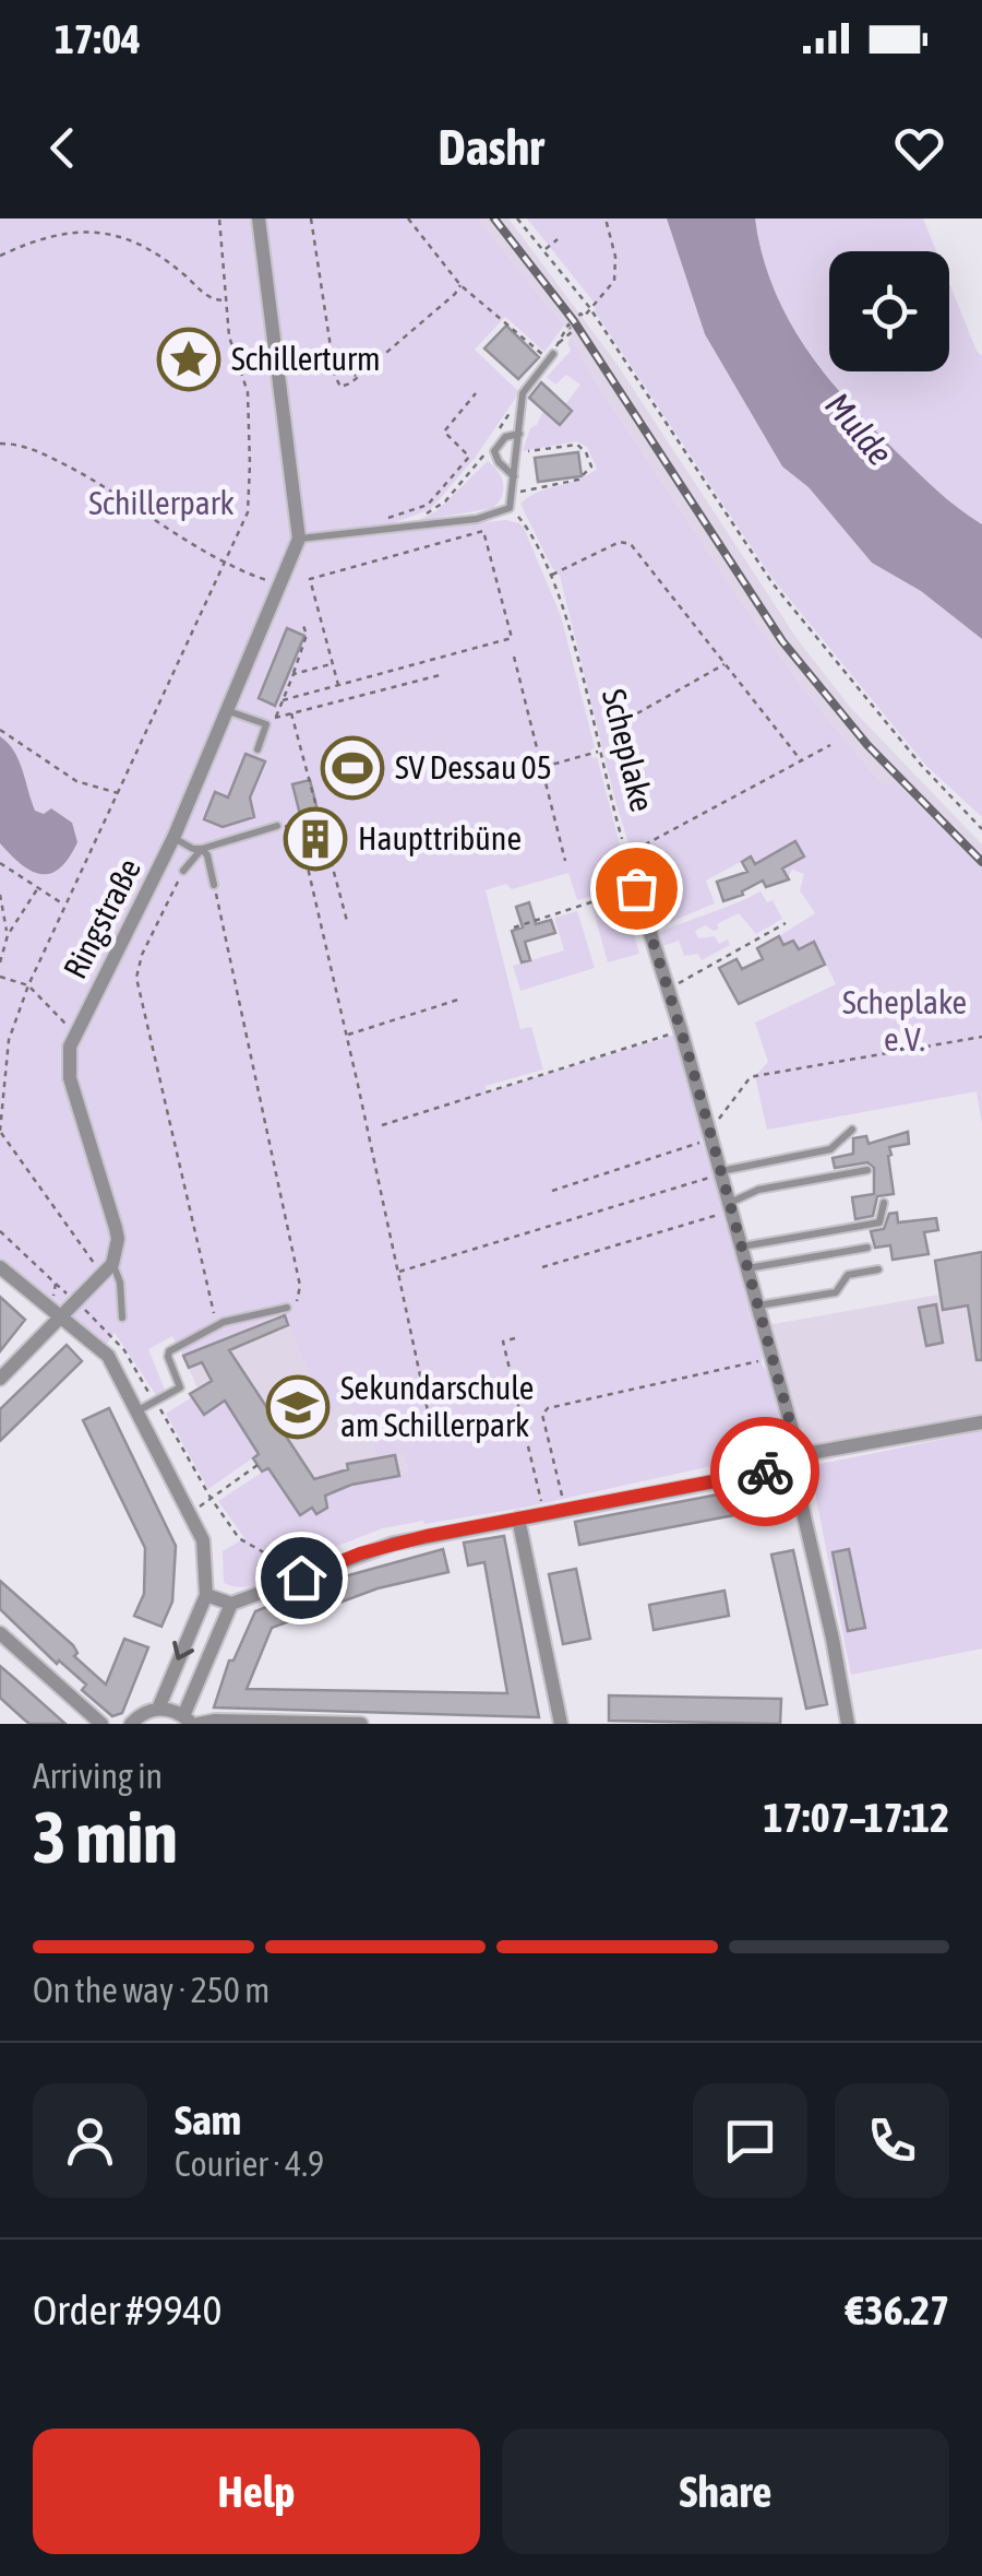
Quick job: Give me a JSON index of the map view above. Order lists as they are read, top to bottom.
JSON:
{
  "streets": {
    "street": ["Scheplake", "Ringstraße"]
  },
  "water": ["Mulde"],
  "parks": ["Schillerpark", "Scheplake e.V."],
  "places": {
    "place": ["Schillerturm"],
    "sports": ["SV Dessau 05"],
    "building": ["Haupttribüne"],
    "school or university": ["Sekundarschule am Schillerpark"]
  },
  "page": {
    "status": "17:04",
    "header": "Dashr",
    "heading": ["3 min", "Arriving in", "17:07–17:12"],
    "panel": [
      "Sam",
      "Courier · 4.9",
      "Order #9940",
      "€36.27"
    ],
    "bar": "On the way · 250 m",
    "buttons": ["Help", "Share"]
  }
}
